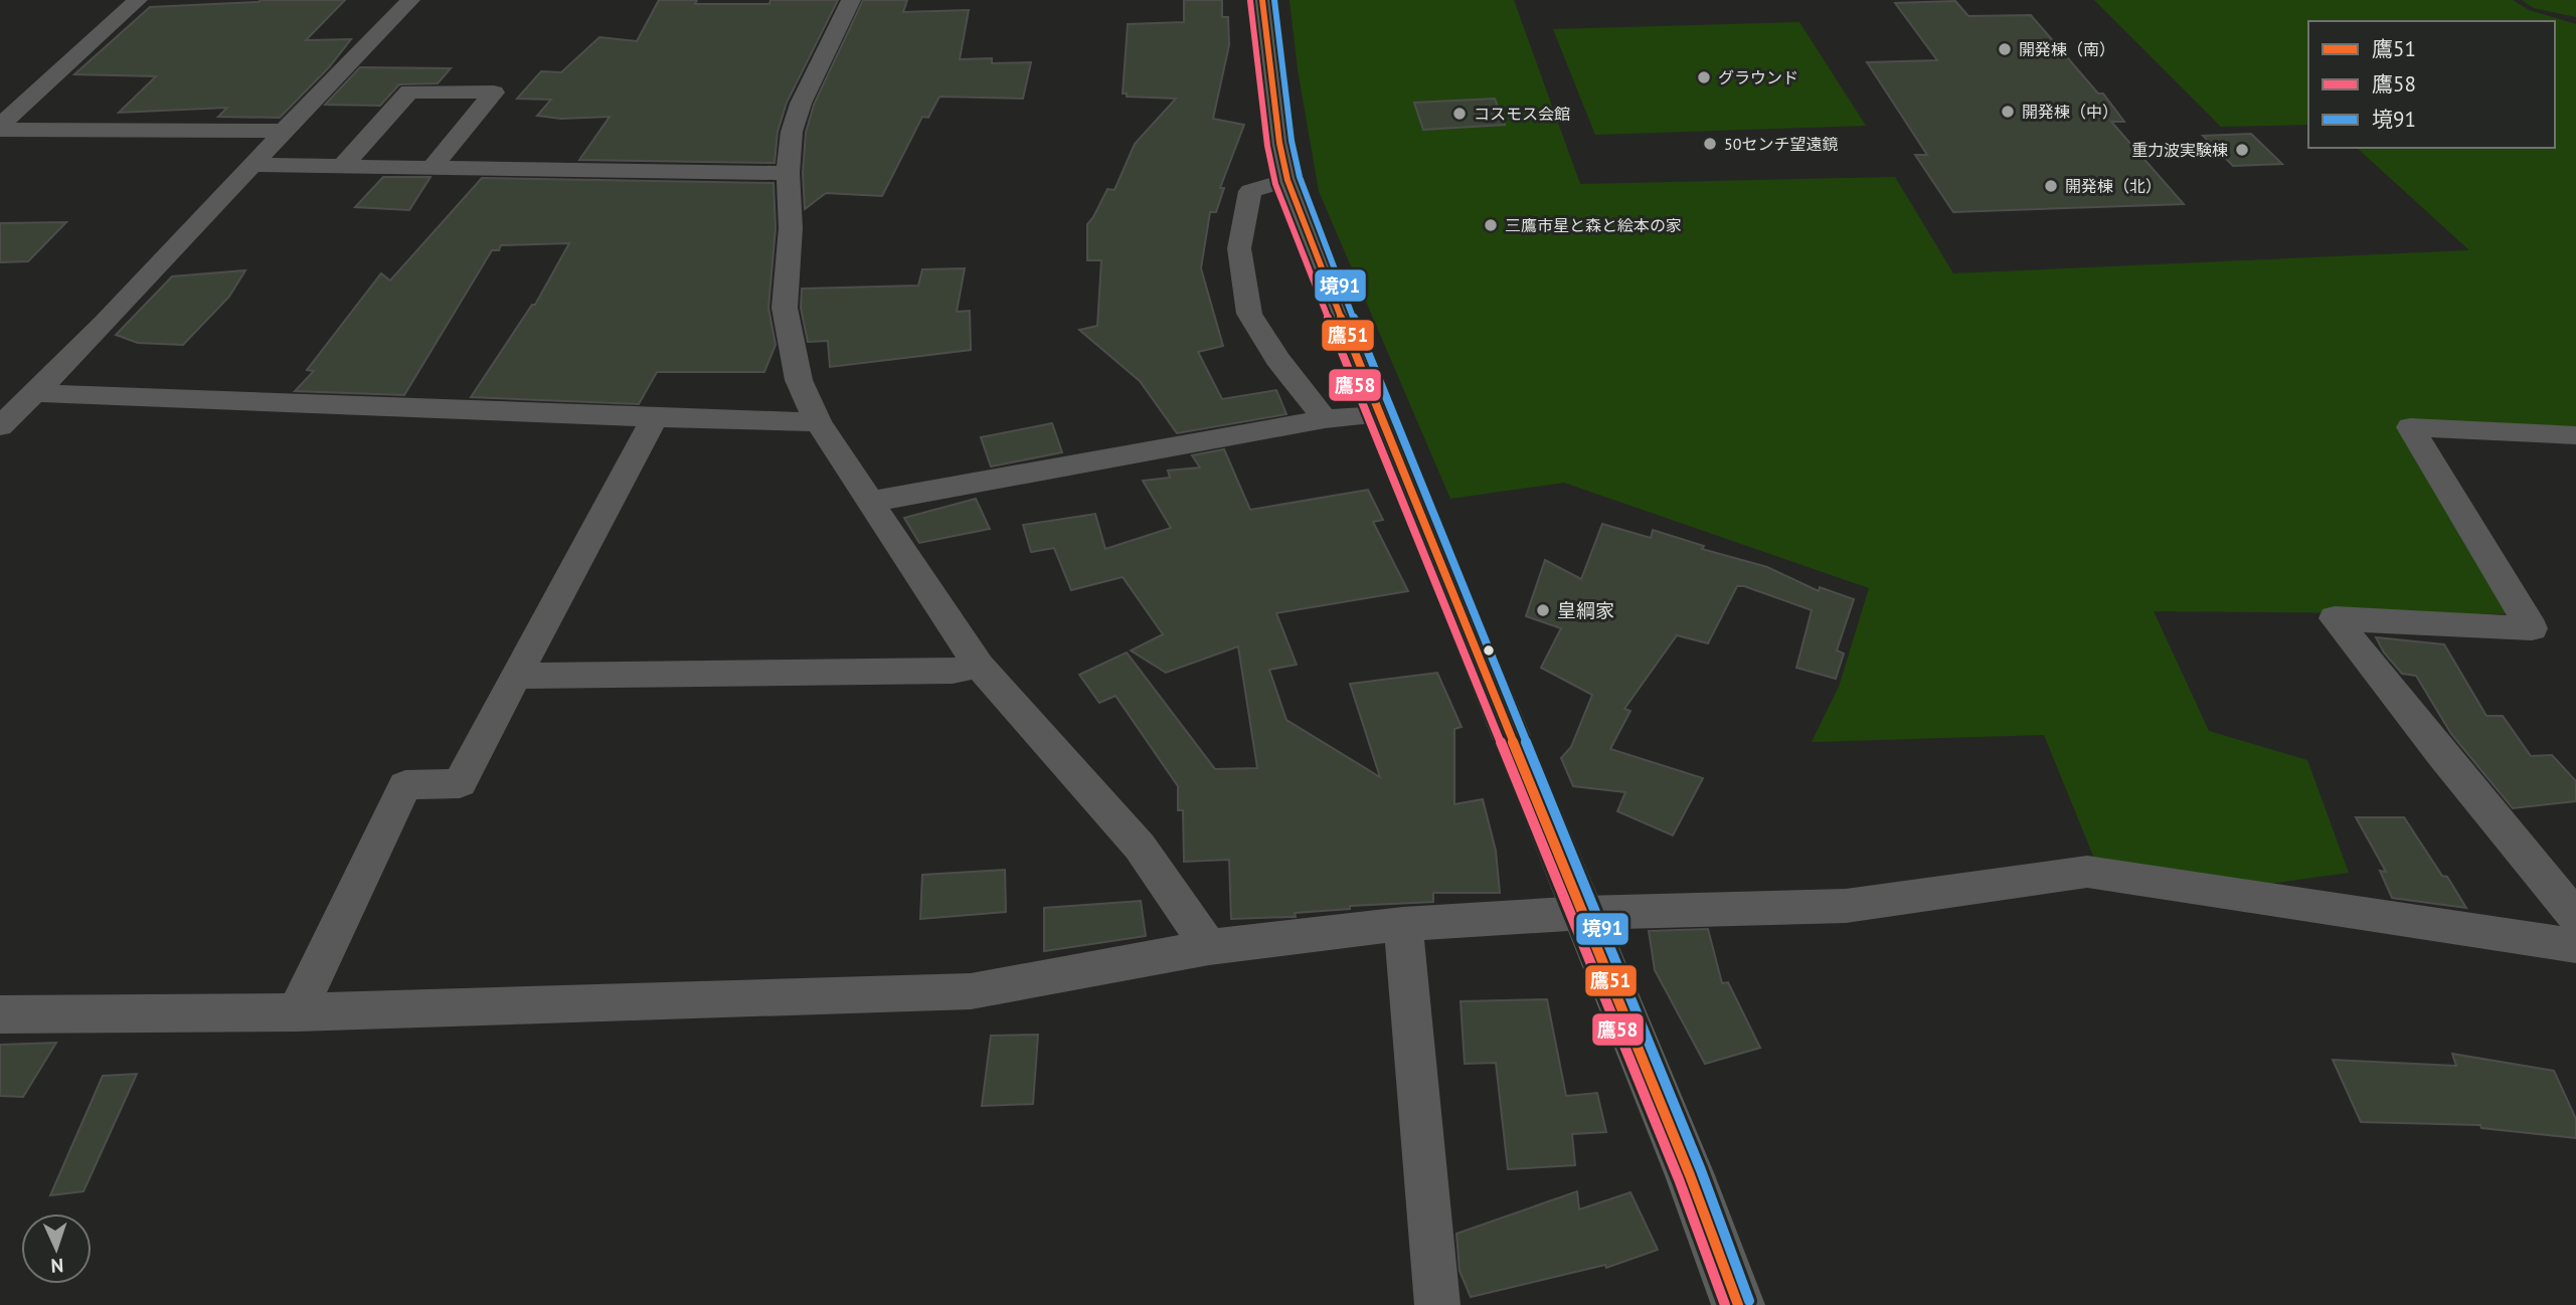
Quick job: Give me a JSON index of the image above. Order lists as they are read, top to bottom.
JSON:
{
  "places": [
    "開発棟（南）",
    "グラウンド",
    "開発棟（中）",
    "コスモス会館",
    "50センチ望遠鏡",
    "重力波実験棟",
    "開発棟（北）",
    "三鷹市星と森と絵本の家",
    "皇綱家"
  ],
  "lines": ["transit line 鷹51", "transit line 境91", "transit line 鷹58"],
  "legend": ["鷹51", "鷹58", "境91"],
  "north": "bottom"
}
